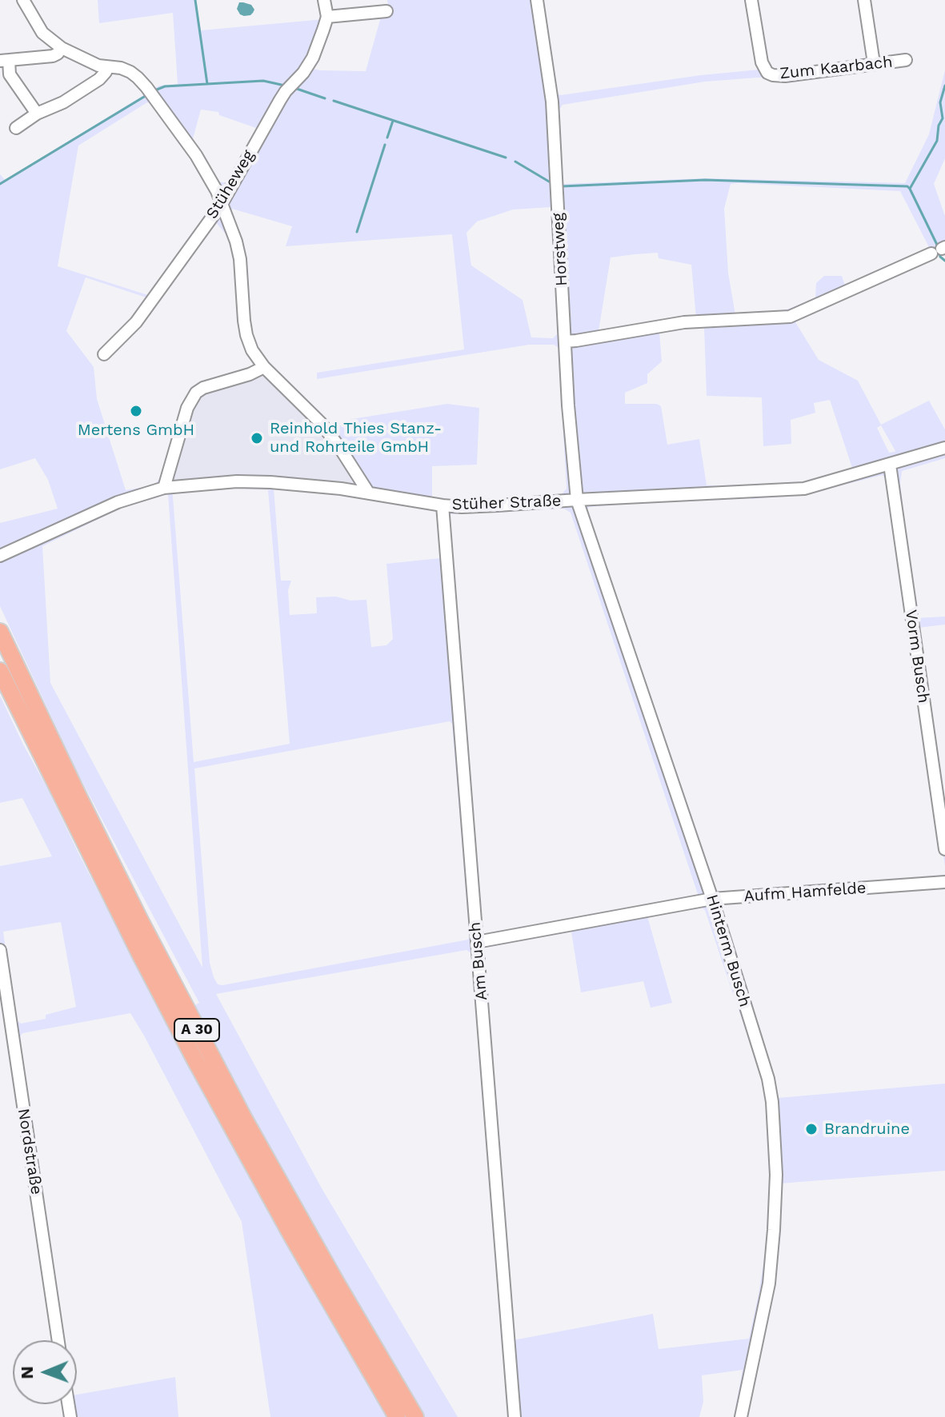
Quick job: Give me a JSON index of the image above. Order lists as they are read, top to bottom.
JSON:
{
  "streets": {
    "highway": ["A 30"],
    "street": [
      "Zum Kaarbach",
      "Stüheweg",
      "Horstweg",
      "Stüher Straße",
      "Vorm Busch",
      "Aufm Hamfelde",
      "Hinterm Busch",
      "Am Busch",
      "Nordstraße"
    ]
  },
  "crossings": [
    ["Horstweg", "Stüher Straße"],
    ["Horstweg", "Hinterm Busch"],
    ["Stüher Straße", "Vorm Busch"],
    ["Stüher Straße", "Hinterm Busch"],
    ["Stüher Straße", "Am Busch"],
    ["Aufm Hamfelde", "Hinterm Busch"],
    ["Aufm Hamfelde", "Am Busch"]
  ],
  "places": ["Mertens GmbH", "Reinhold Thies Stanz- und Rohrteile GmbH", "Brandruine"],
  "north": "left"
}
